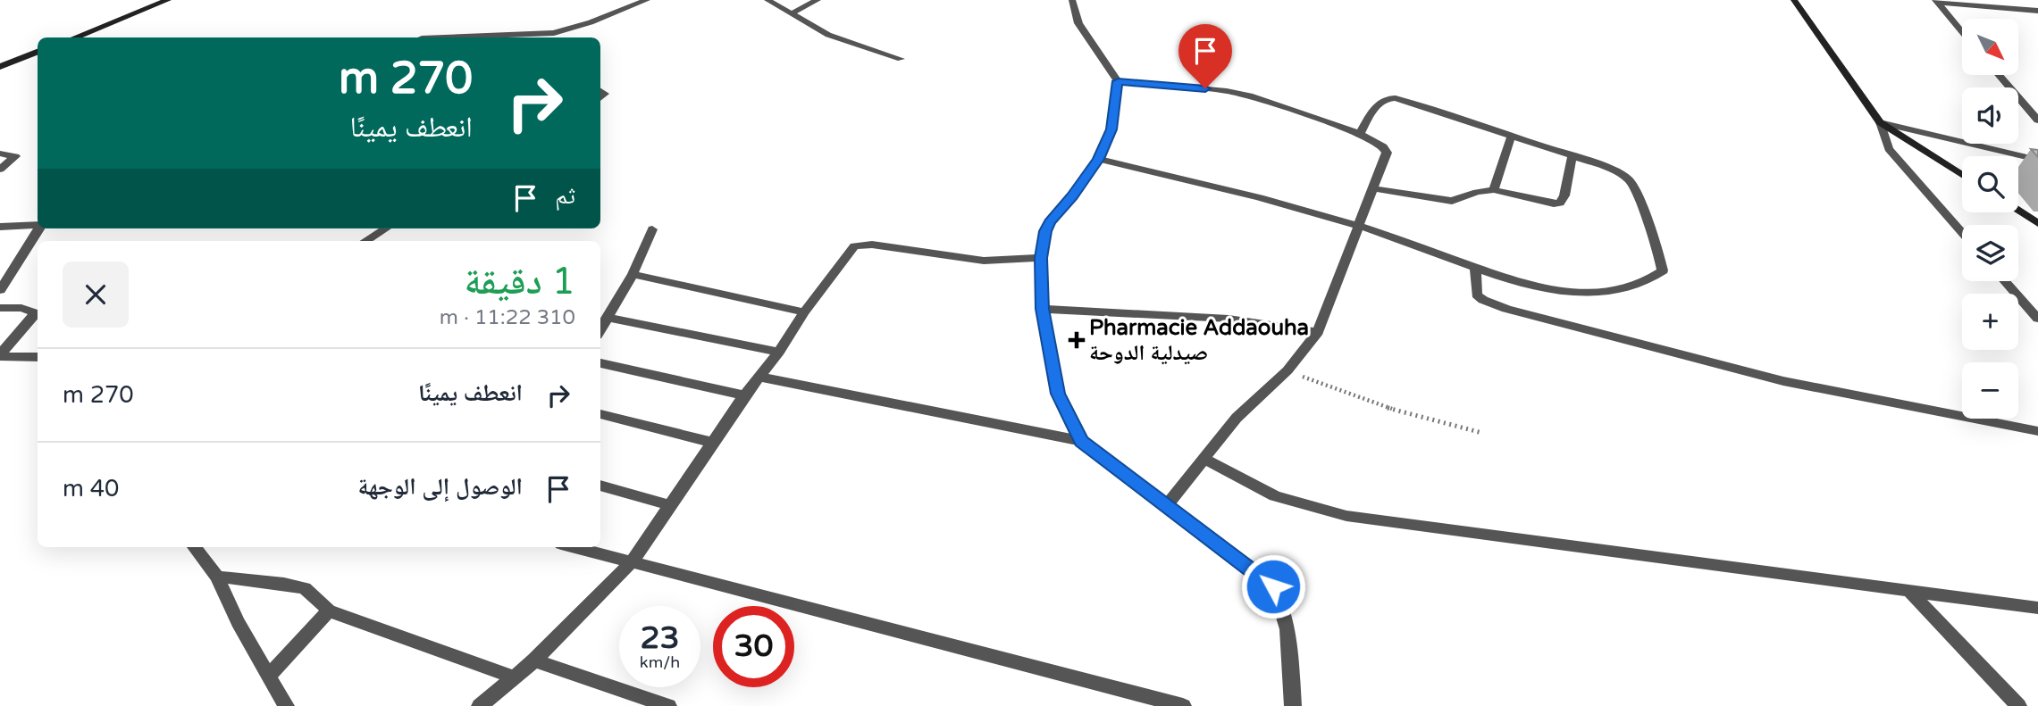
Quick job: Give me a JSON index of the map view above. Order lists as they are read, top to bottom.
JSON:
{
  "places": {
    "health": ["Pharmacie Addaouha صيدلية الدوحة"]
  },
  "north": "bottom right",
  "page": {
    "map_buttons": ["+", "−"],
    "turn": ["270 m", "انعطف يمينًا"],
    "then": "ثم",
    "heading": ["1 دقيقة", "310 m · 11:22"],
    "list": [
      {
        "name": "انعطف يمينًا",
        "value": "270 m"
      },
      {
        "name": "الوصول إلى الوجهة",
        "value": "40 m"
      }
    ],
    "speed": "23 km/h",
    "limit": "30"
  }
}
